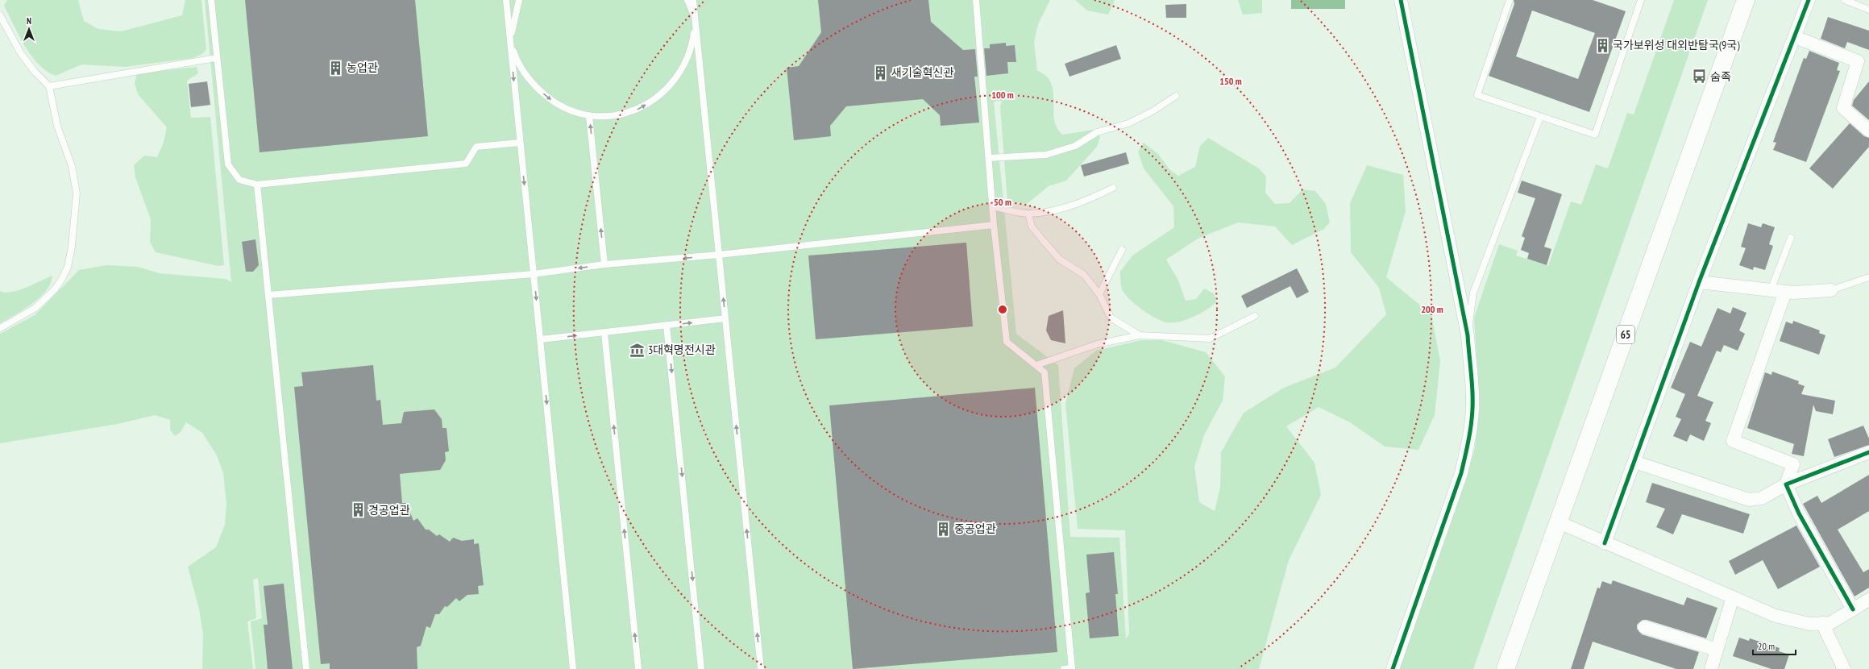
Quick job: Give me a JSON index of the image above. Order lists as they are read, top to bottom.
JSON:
{
  "streets": {
    "main road": ["65"]
  },
  "places": {
    "building": [
      "국가보위성 대외반탐국(9국)",
      "농업관",
      "새기술혁신관",
      "경공업관",
      "중공업관"
    ],
    "bus stop": ["숨족"],
    "museum": ["3대혁명전시관"]
  },
  "scale_bar": "20 m",
  "north": "top",
  "rings": [
    "150 m",
    "100 m",
    "50 m",
    "200 m"
  ]
}
